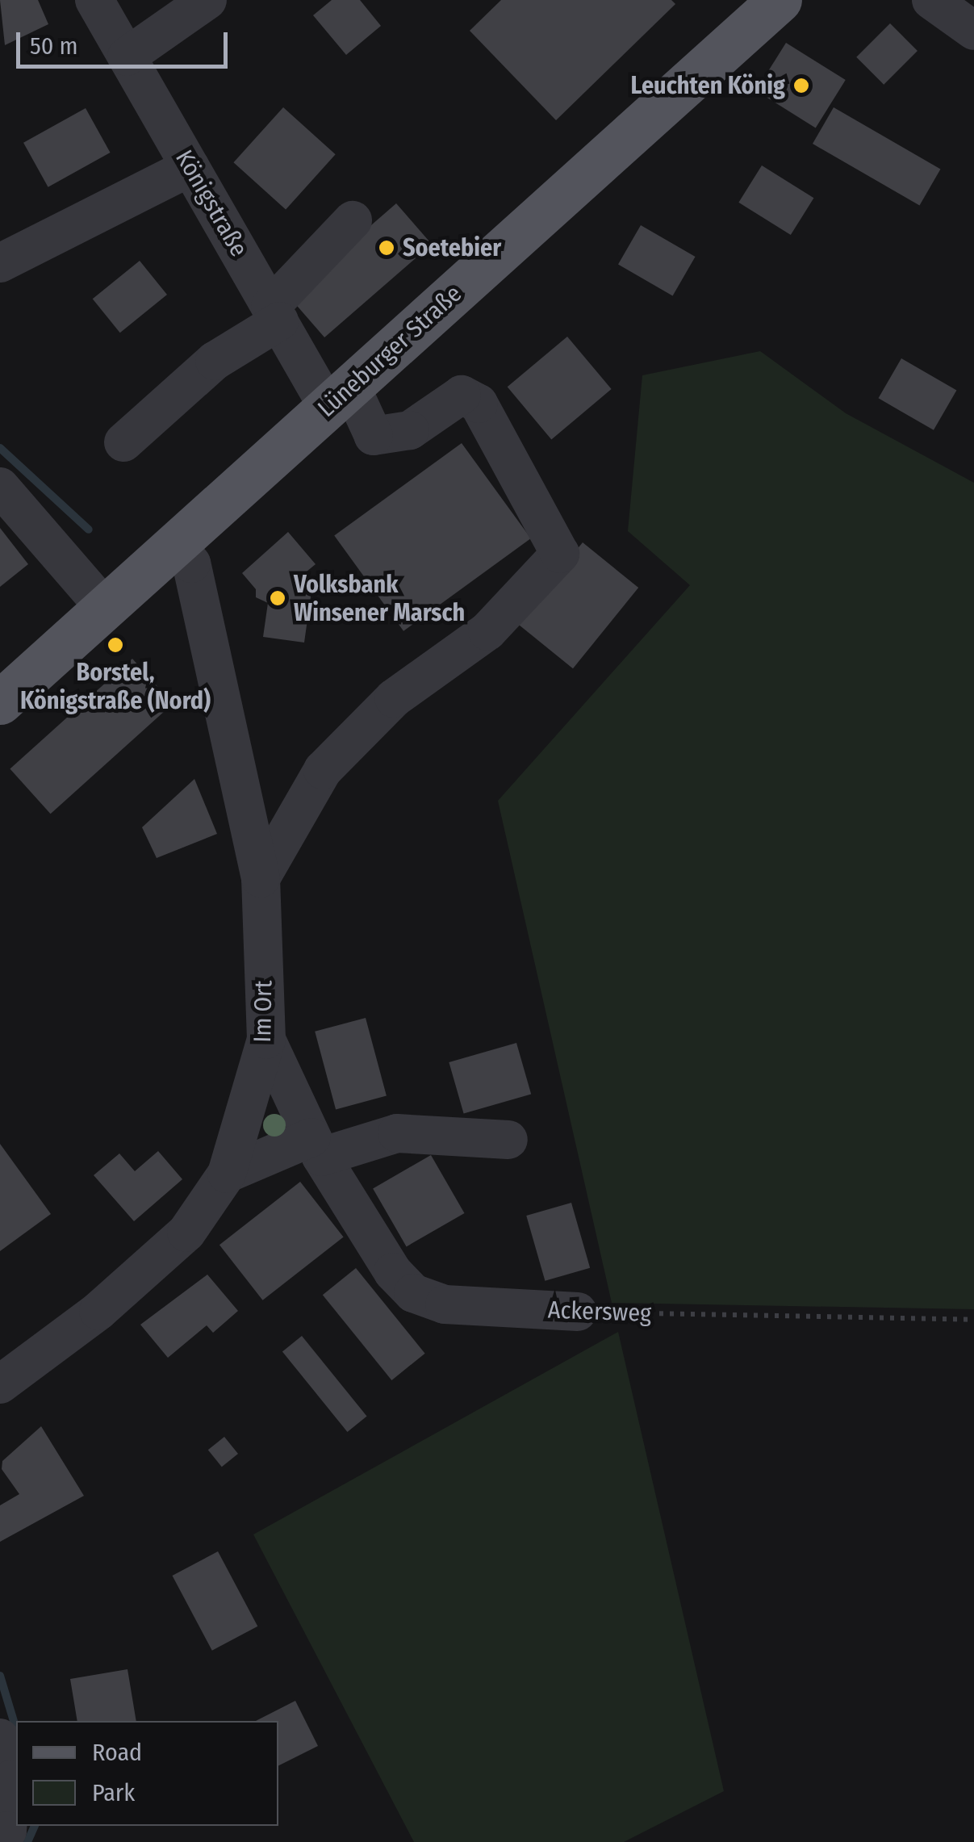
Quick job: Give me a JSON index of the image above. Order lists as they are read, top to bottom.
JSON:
{
  "streets": {
    "main road": ["Lüneburger Straße"],
    "street": ["Königstraße", "Im Ort", "Ackersweg"]
  },
  "crossings": [
    ["Königstraße", "Lüneburger Straße"],
    ["Königstraße", "Im Ort"],
    ["Lüneburger Straße", "Im Ort"],
    ["Im Ort", "Ackersweg"]
  ],
  "places": [
    "Leuchten König",
    "Soetebier",
    "Volksbank Winsener Marsch",
    "Borstel, Königstraße (Nord)"
  ],
  "legend": ["Road", "Park"],
  "scale_bar": "50 m"
}
